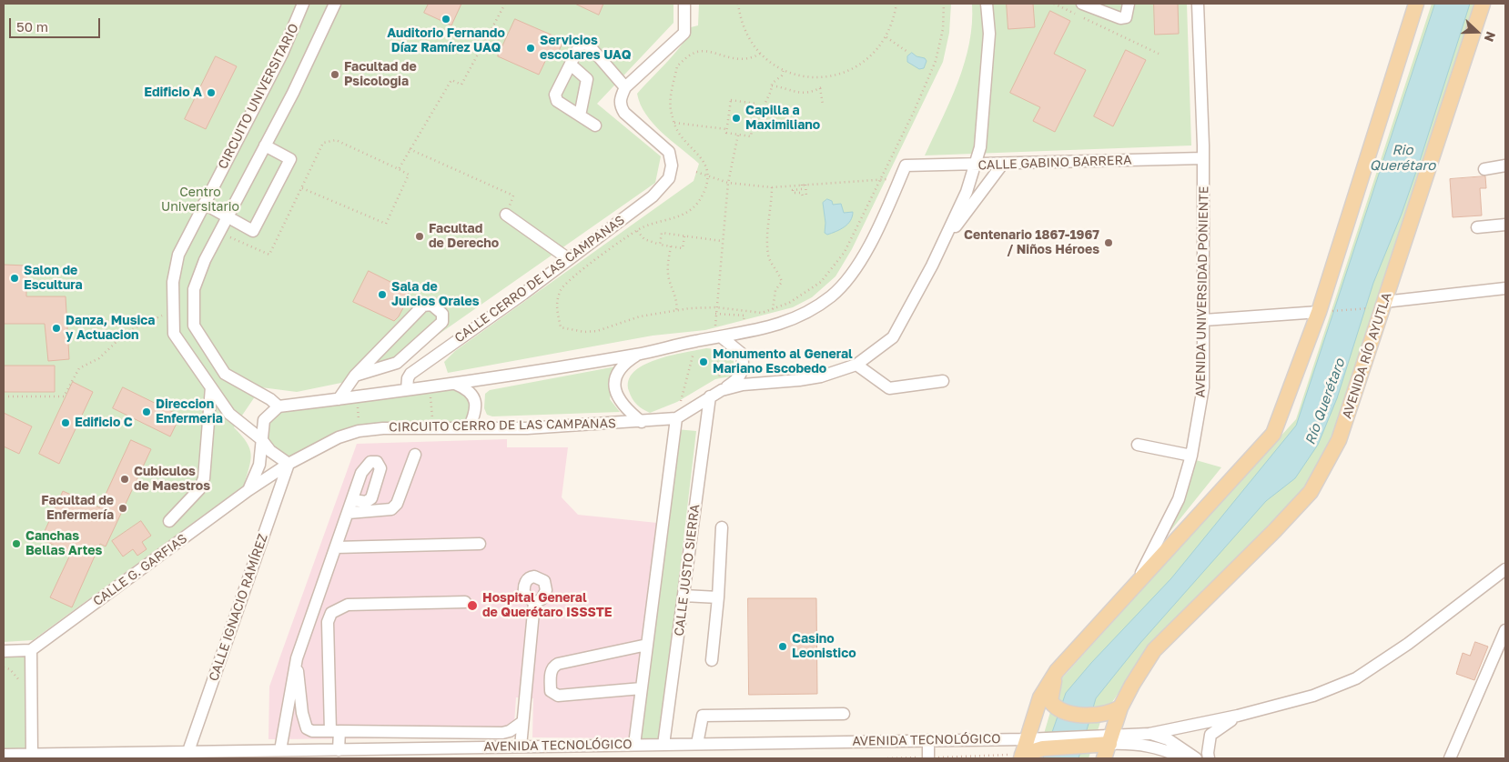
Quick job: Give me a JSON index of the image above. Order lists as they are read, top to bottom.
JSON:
{
  "streets": {
    "main road": ["AVENIDA RÍO AYUTLA"],
    "street": [
      "CIRCUITO UNIVERSITARIO",
      "CALLE GABINO BARRERA",
      "CALLE CERRO DE LAS CAMPANAS",
      "AVENIDA UNIVERSIDAD PONIENTE",
      "CIRCUITO CERRO DE LAS CAMPANAS",
      "CALLE G. GARFIAS",
      "CALLE JUSTO SIERRA",
      "CALLE IGNACIO RAMÍREZ",
      "AVENIDA TECNOLÓGICO"
    ]
  },
  "crossings": [
    ["CIRCUITO UNIVERSITARIO", "CIRCUITO CERRO DE LAS CAMPANAS"],
    ["CIRCUITO UNIVERSITARIO", "CALLE G. GARFIAS"],
    ["CIRCUITO UNIVERSITARIO", "CALLE IGNACIO RAMÍREZ"],
    ["CALLE GABINO BARRERA", "AVENIDA UNIVERSIDAD PONIENTE"],
    ["CALLE GABINO BARRERA", "CIRCUITO CERRO DE LAS CAMPANAS"],
    ["CIRCUITO CERRO DE LAS CAMPANAS", "CALLE G. GARFIAS"],
    ["CIRCUITO CERRO DE LAS CAMPANAS", "CALLE JUSTO SIERRA"],
    ["CIRCUITO CERRO DE LAS CAMPANAS", "CALLE IGNACIO RAMÍREZ"],
    ["CALLE G. GARFIAS", "CALLE IGNACIO RAMÍREZ"],
    ["CALLE JUSTO SIERRA", "AVENIDA TECNOLÓGICO"],
    ["CALLE IGNACIO RAMÍREZ", "AVENIDA TECNOLÓGICO"]
  ],
  "water": ["Rio Querétaro", "Río Querétaro"],
  "parks": ["Centro Universitario"],
  "places": [
    "Auditorio Fernando Díaz Ramírez UAQ",
    "Servicios escolares UAQ",
    "Facultad de Psicologia",
    "Edificio A",
    "Capilla a Maximiliano",
    "Facultad de Derecho",
    "Centenario 1867-1967 / Niños Héroes",
    "Salon de Escultura",
    "Sala de Juicios Orales",
    "Danza, Musica y Actuacion",
    "Monumento al General Mariano Escobedo",
    "Direccion Enfermeria",
    "Edificio C",
    "Cubiculos de Maestros",
    "Facultad de Enfermería",
    "Canchas Bellas Artes",
    "Hospital General de Querétaro ISSSTE",
    "Casino Leonistico"
  ],
  "scale_bar": "50 m",
  "north": "right"
}
